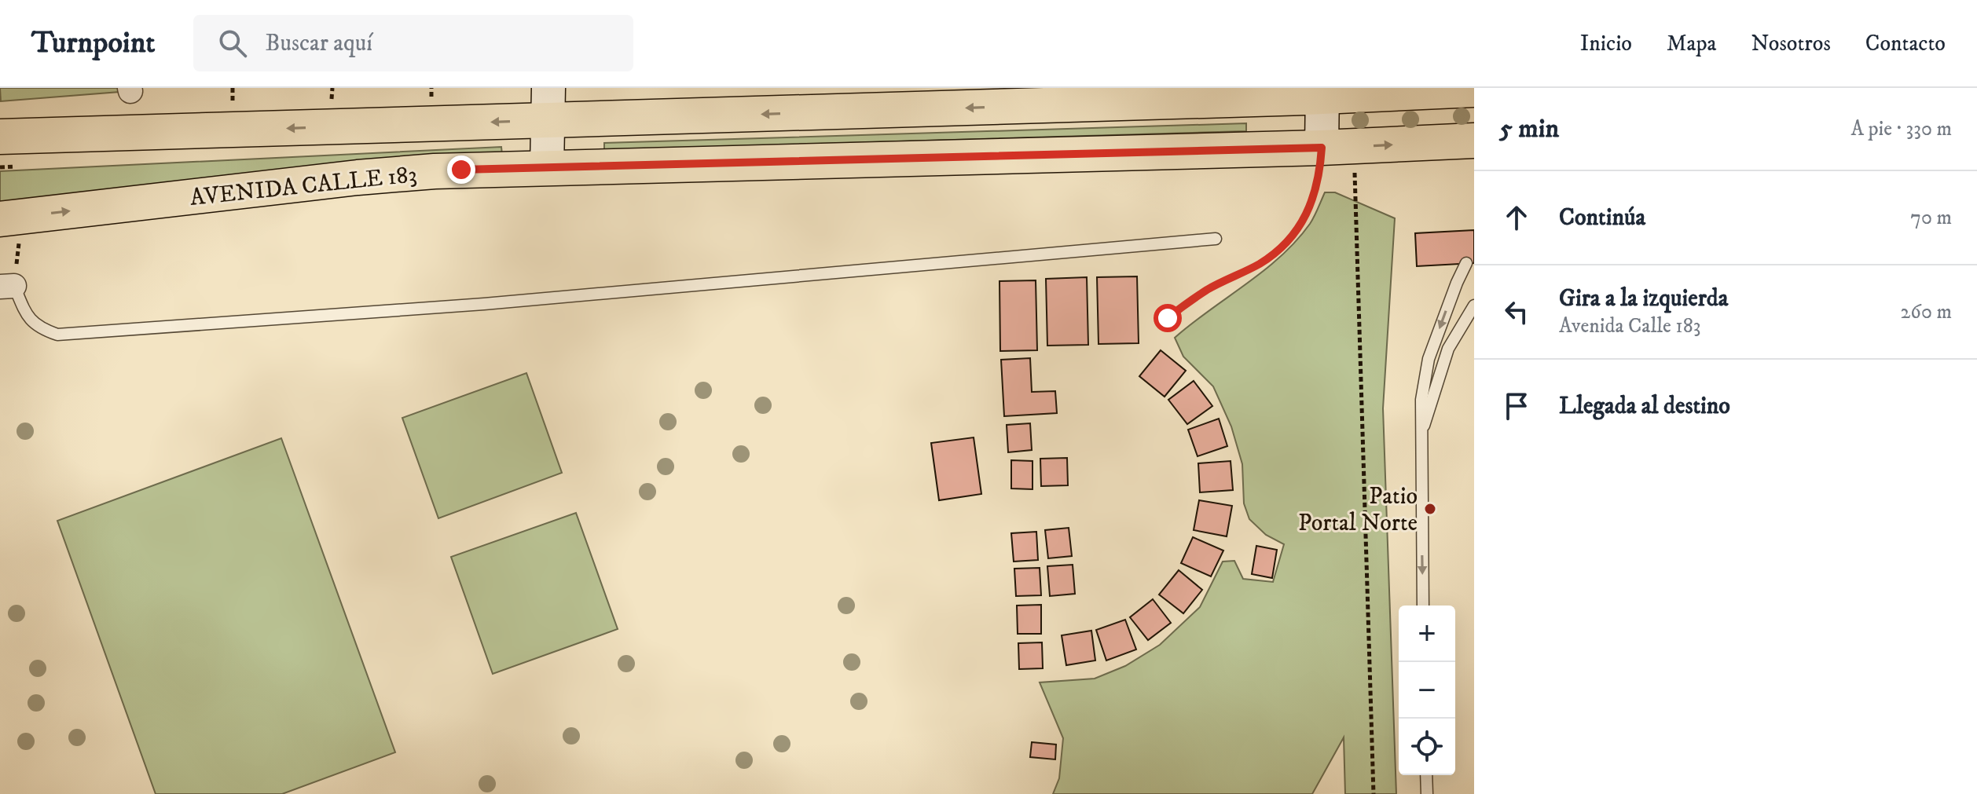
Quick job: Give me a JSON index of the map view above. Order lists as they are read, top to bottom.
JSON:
{
  "streets": {
    "main road": ["AVENIDA CALLE 183"]
  },
  "places": ["Patio Portal Norte"],
  "page": {
    "header": "Turnpoint",
    "search": "Buscar aquí",
    "nav": [
      "Inicio",
      "Mapa",
      "Nosotros",
      "Contacto"
    ],
    "heading": ["5 min", "A pie · 330 m"],
    "list": [
      ["Continúa", "70 m"],
      ["Gira a la izquierda", "Avenida Calle 183", "260 m"],
      "Llegada al destino"
    ],
    "map_buttons": ["+", "−"]
  }
}
